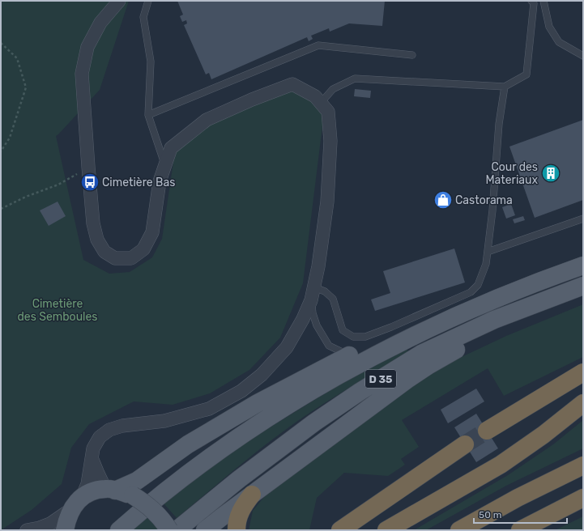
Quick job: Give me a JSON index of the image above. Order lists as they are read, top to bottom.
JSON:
{
  "streets": {
    "main road": ["D 35"]
  },
  "parks": ["Cimetière des Semboules"],
  "places": {
    "building": ["Cour des Materiaux"],
    "bus stop": ["Cimetière Bas"],
    "shop": ["Castorama"]
  },
  "scale_bar": "50 m"
}
